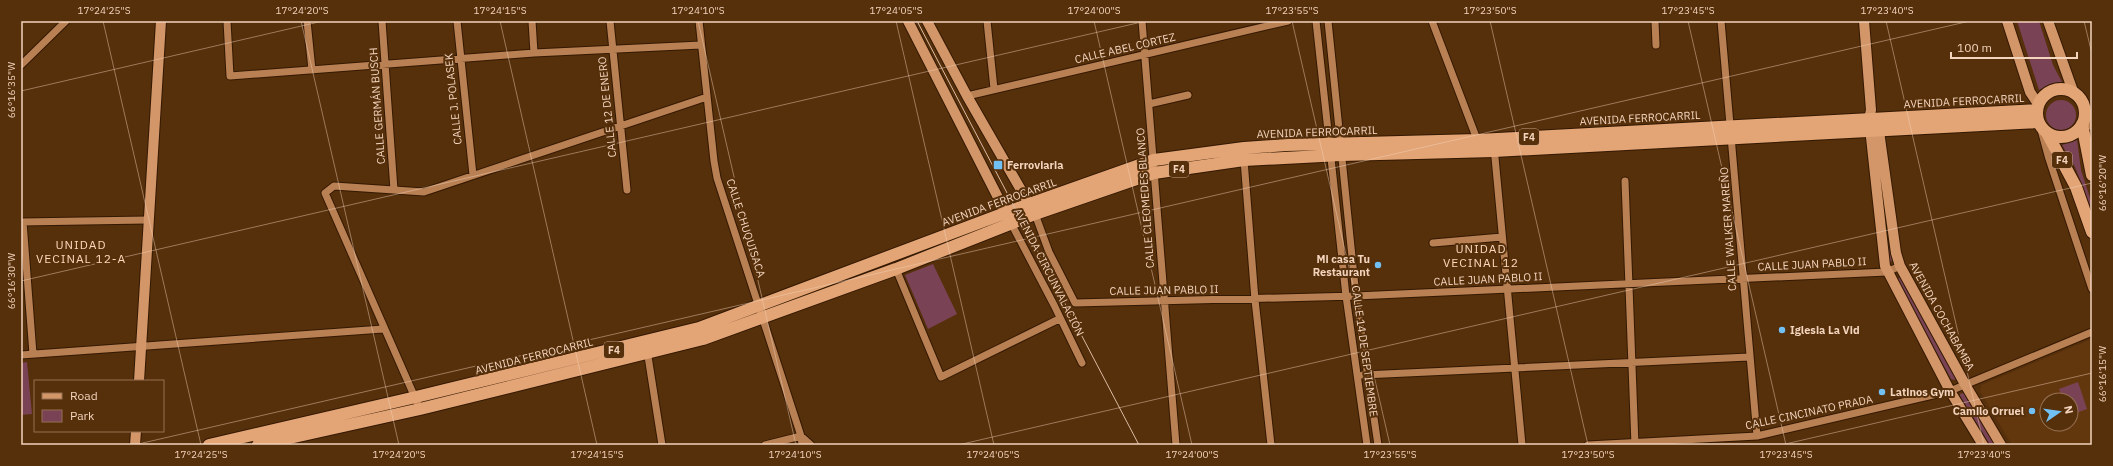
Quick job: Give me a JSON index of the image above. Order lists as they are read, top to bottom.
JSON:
{
  "streets": {
    "highway": ["AVENIDA FERROCARRIL", "F4"],
    "main road": ["AVENIDA CIRCUNVALACIÓN", "AVENIDA COCHABAMBA"],
    "street": [
      "CALLE ABEL CORTEZ",
      "CALLE J. POLASEK",
      "CALLE GERMÁN BUSCH",
      "CALLE 12 DE ENERO",
      "CALLE CLEOMEDES BLANCO",
      "CALLE CHUQUISACA",
      "CALLE WALKER MAREÑO",
      "CALLE JUAN PABLO II",
      "CALLE 14 DE SEPTIEMBRE",
      "CALLE CINCINATO PRADA"
    ]
  },
  "crossings": [
    ["CALLE ABEL CORTEZ", "CALLE CLEOMEDES BLANCO"],
    ["CALLE ABEL CORTEZ", "AVENIDA CIRCUNVALACIÓN"],
    ["AVENIDA FERROCARRIL", "F4"],
    ["AVENIDA FERROCARRIL", "CALLE CLEOMEDES BLANCO"],
    ["AVENIDA FERROCARRIL", "CALLE CHUQUISACA"],
    ["AVENIDA FERROCARRIL", "CALLE WALKER MAREÑO"],
    ["AVENIDA FERROCARRIL", "AVENIDA CIRCUNVALACIÓN"],
    ["AVENIDA FERROCARRIL", "AVENIDA COCHABAMBA"],
    ["AVENIDA FERROCARRIL", "CALLE 14 DE SEPTIEMBRE"],
    ["CALLE CLEOMEDES BLANCO", "CALLE JUAN PABLO II"],
    ["CALLE WALKER MAREÑO", "CALLE JUAN PABLO II"],
    ["CALLE WALKER MAREÑO", "CALLE CINCINATO PRADA"],
    ["CALLE JUAN PABLO II", "AVENIDA CIRCUNVALACIÓN"],
    ["CALLE JUAN PABLO II", "AVENIDA COCHABAMBA"],
    ["CALLE JUAN PABLO II", "CALLE 14 DE SEPTIEMBRE"],
    ["AVENIDA COCHABAMBA", "CALLE CINCINATO PRADA"]
  ],
  "districts": ["UNIDAD VECINAL 12-A", "UNIDAD VECINAL 12"],
  "places": {
    "transit": ["Ferroviaria"],
    "other": [
      "Mi casa Tu Restaurant",
      "Iglesia La Vid",
      "Latinos Gym",
      "Camilo Orruel"
    ]
  },
  "legend": ["Road", "Park"],
  "scale_bar": "100 m",
  "north": "right",
  "coordinates": [
    "17°24'25\"S",
    "17°24'20\"S",
    "17°24'15\"S",
    "17°24'10\"S",
    "17°24'05\"S",
    "17°24'00\"S",
    "17°23'55\"S",
    "17°23'50\"S",
    "17°23'45\"S",
    "17°23'40\"S",
    "66°16'35\"W",
    "66°16'20\"W",
    "66°16'30\"W",
    "66°16'15\"W"
  ]
}
